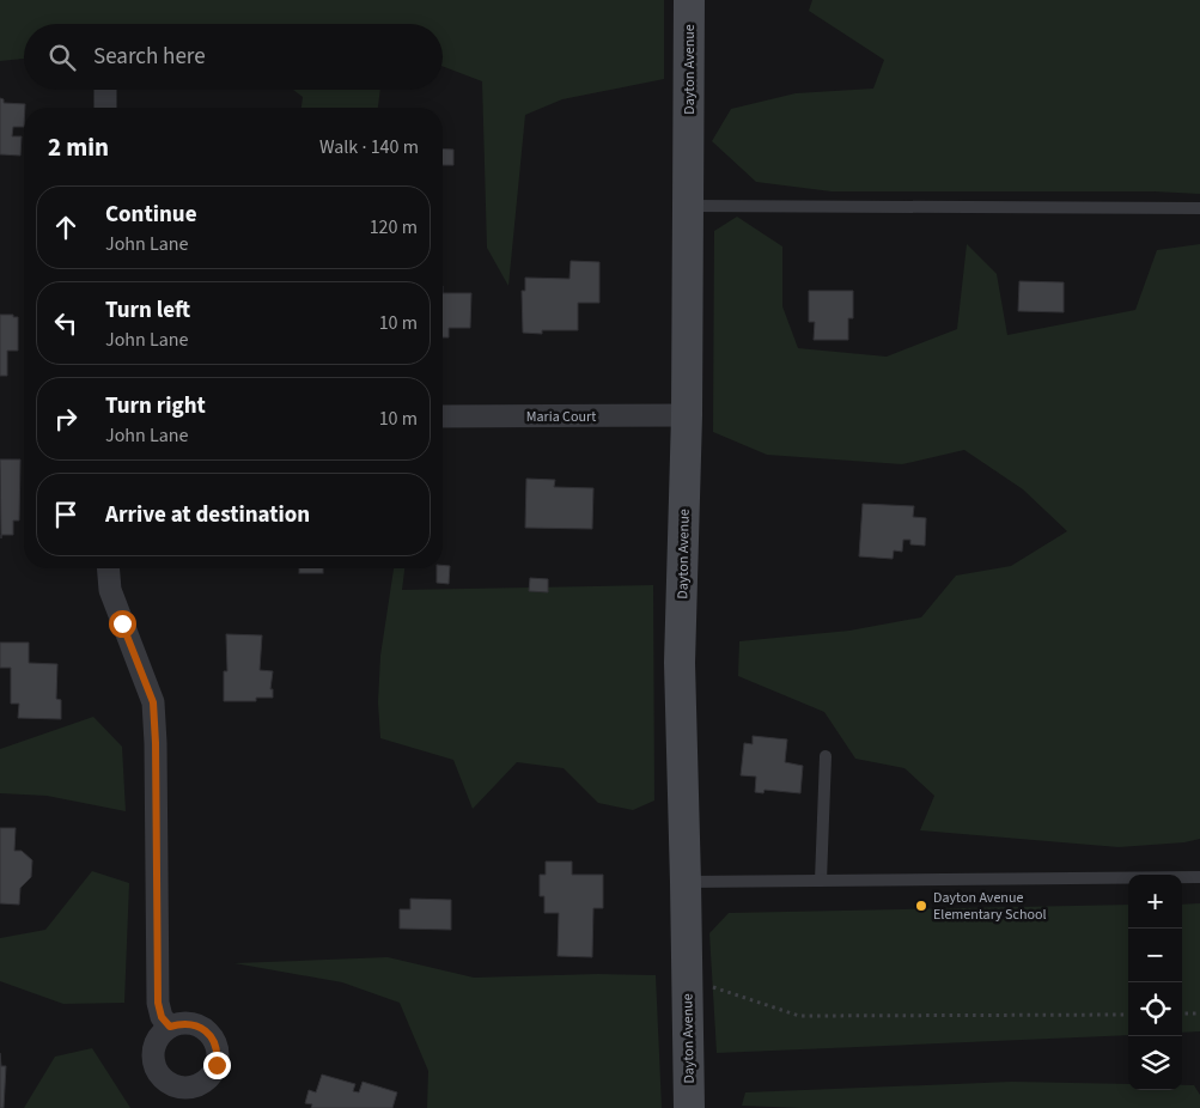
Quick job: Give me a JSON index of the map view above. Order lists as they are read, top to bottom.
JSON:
{
  "streets": {
    "street": ["Dayton Avenue", "Maria Court"]
  },
  "crossings": [
    ["Dayton Avenue", "Maria Court"]
  ],
  "places": ["Dayton Avenue Elementary School"],
  "page": {
    "search": "Search here",
    "heading": ["2 min", "Walk · 140 m"],
    "list": [
      ["Continue", "John Lane", "120 m"],
      ["Turn left", "John Lane", "10 m"],
      ["Turn right", "John Lane", "10 m"],
      "Arrive at destination"
    ],
    "map_buttons": ["+", "−"]
  }
}
